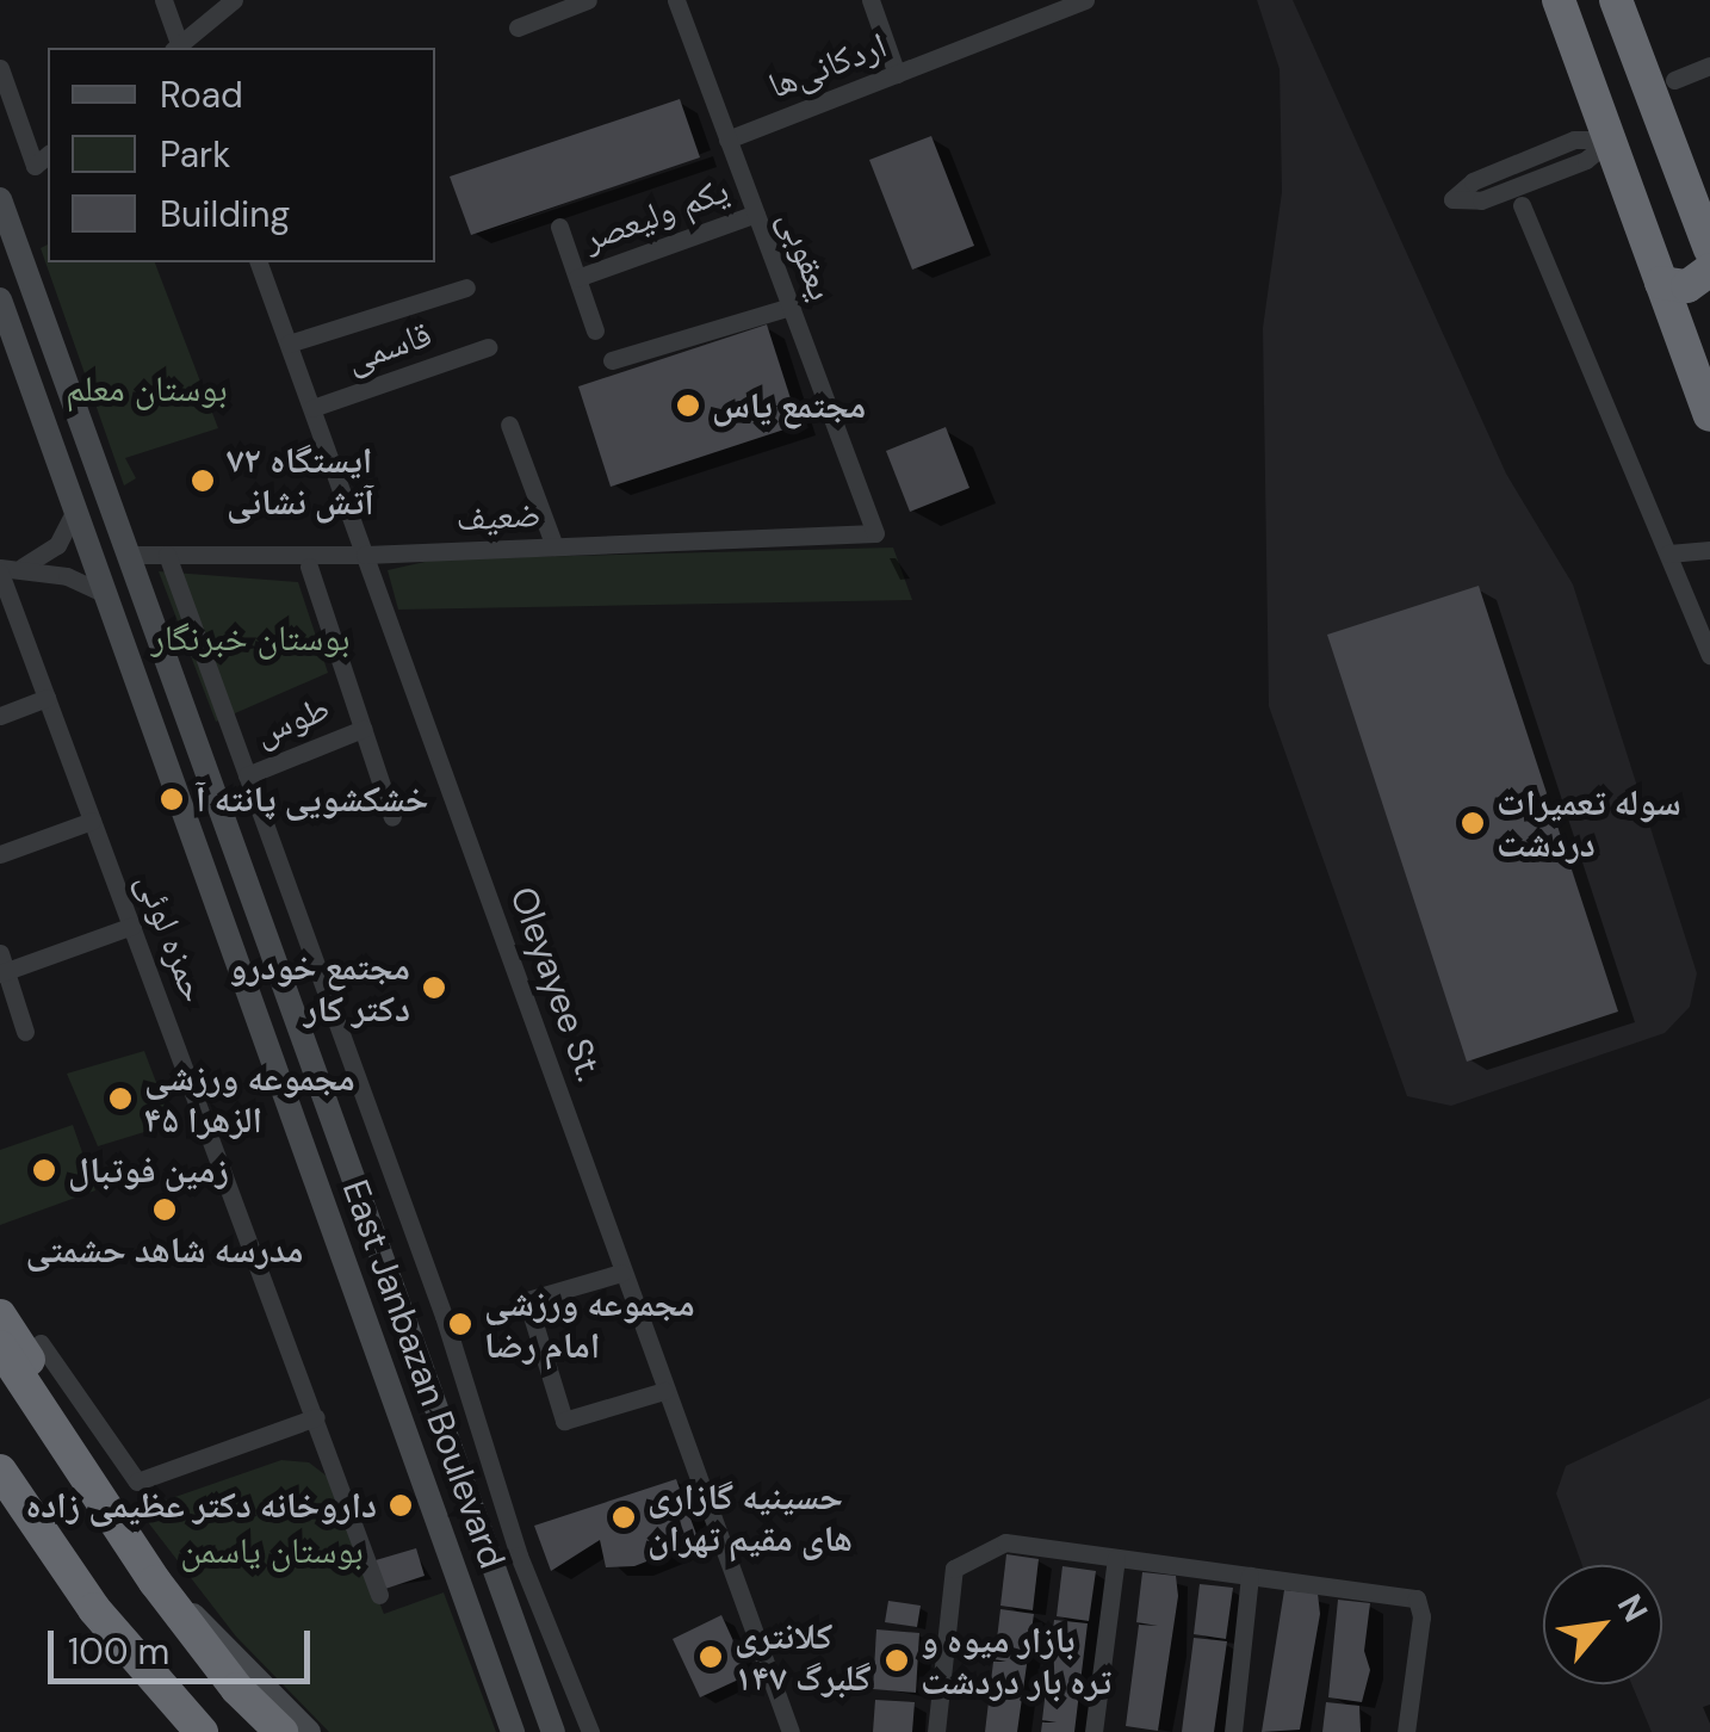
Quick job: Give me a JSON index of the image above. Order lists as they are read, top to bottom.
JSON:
{
  "streets": {
    "main road": ["East Janbazan Boulevard"],
    "street": [
      "اردکانی‌ها",
      "یکم ولیعصر",
      "یعقوبی",
      "قاسمی",
      "ضعیف",
      "طوس",
      "حمزه لوئی",
      "Oleyayee St."
    ]
  },
  "crossings": [
    ["اردکانی‌ها", "یعقوبی"],
    ["یکم ولیعصر", "یعقوبی"],
    ["یعقوبی", "ضعیف"],
    ["قاسمی", "Oleyayee St."],
    ["ضعیف", "Oleyayee St."],
    ["ضعیف", "East Janbazan Boulevard"]
  ],
  "parks": ["بوستان معلم", "بوستان خبرنگار", "بوستان یاسمن"],
  "places": [
    "مجتمع یاس",
    "ایستگاه ۷۲ آتش نشانی",
    "خشکشویی پانته آ",
    "سوله تعمیرات دردشت",
    "مجتمع خودرو دکتر کار",
    "مجموعه ورزشی الزهرا ۴۵",
    "زمین فوتبال",
    "مدرسه شاهد حشمتی",
    "مجموعه ورزشی امام رضا",
    "داروخانه دکتر عظیمی زاده",
    "حسینیه گازاری های مقیم تهران",
    "کلانتری ۱۴۷ گلبرگ",
    "بازار میوه و تره بار دردشت"
  ],
  "legend": ["Road", "Park", "Building"],
  "scale_bar": "100 m",
  "north": "top right"
}
